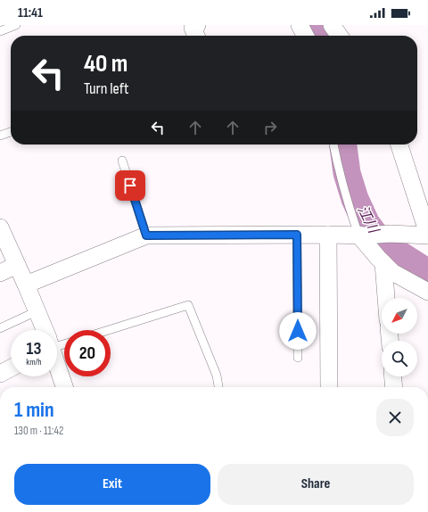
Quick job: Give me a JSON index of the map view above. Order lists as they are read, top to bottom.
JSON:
{
  "water": ["江川"],
  "north": "bottom left",
  "page": {
    "status": "11:41",
    "turn": ["40 m", "Turn left"],
    "speed": "13 km/h",
    "limit": "20",
    "heading": ["1 min", "130 m · 11:42"],
    "buttons": ["Exit", "Share"]
  }
}
